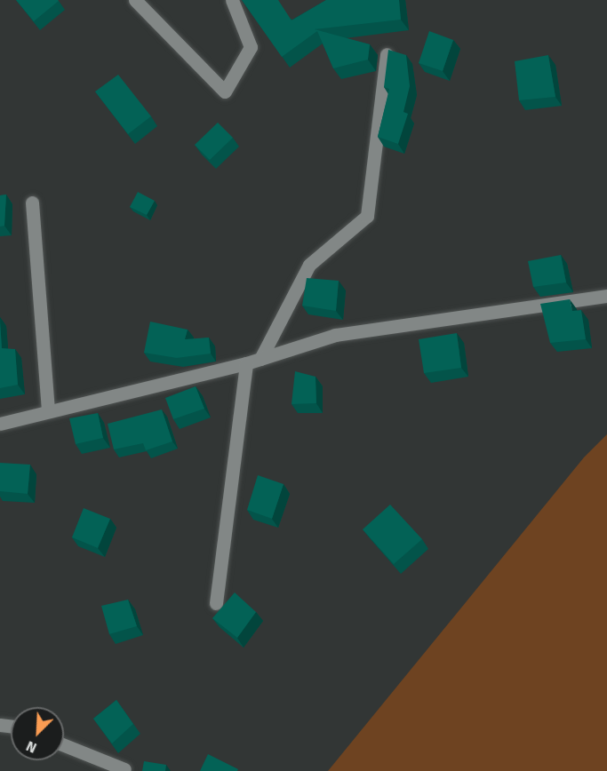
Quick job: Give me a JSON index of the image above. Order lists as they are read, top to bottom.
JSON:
{
  "north": "bottom left"
}
